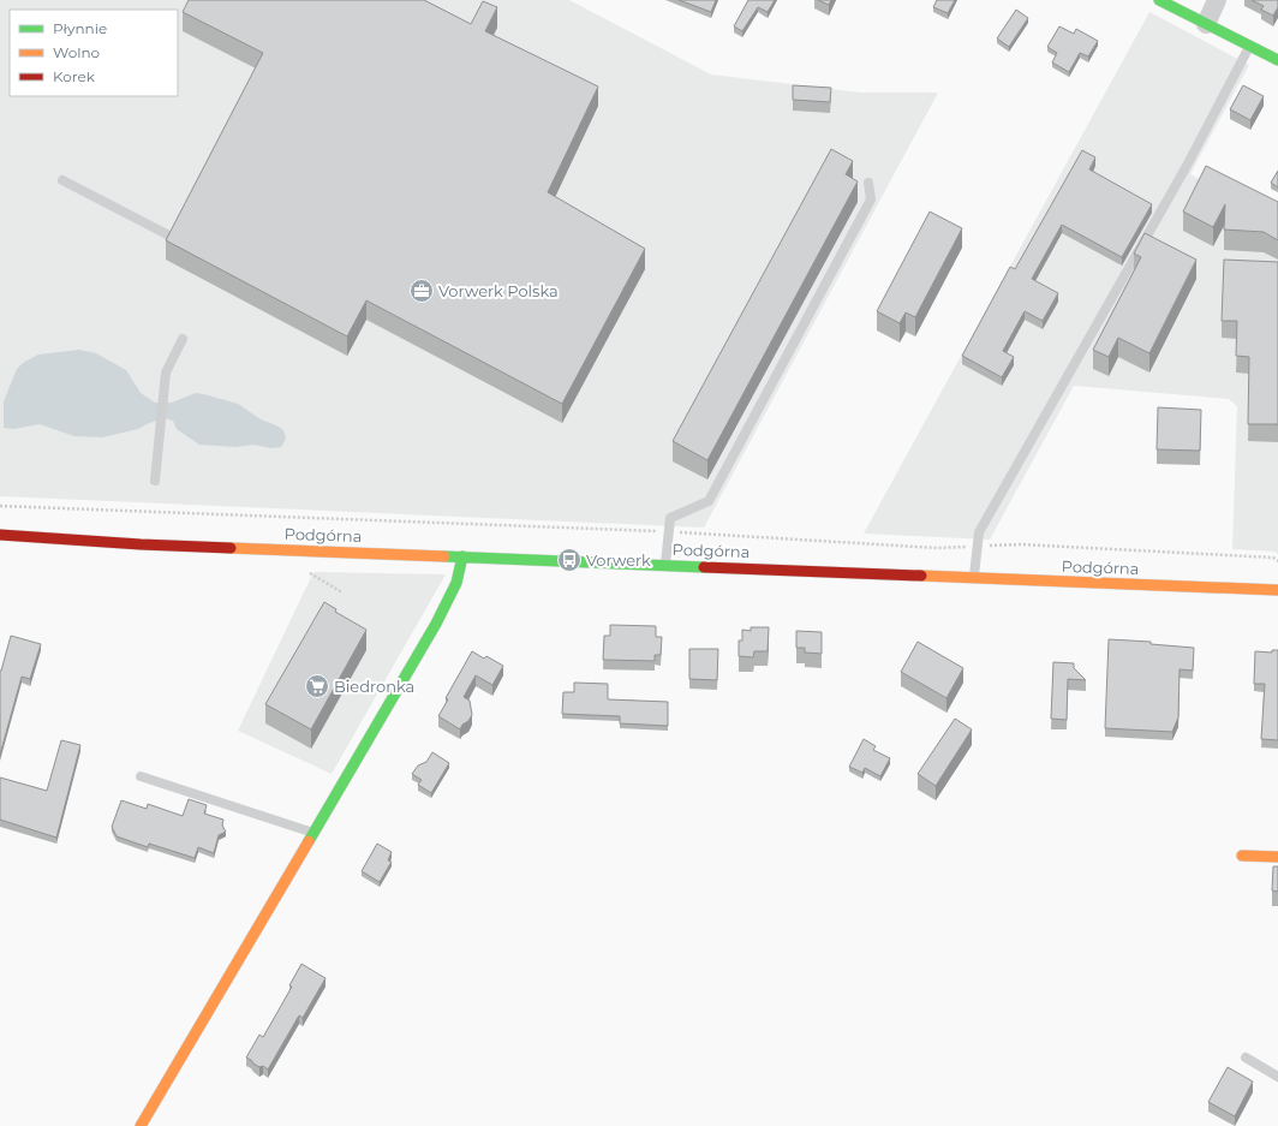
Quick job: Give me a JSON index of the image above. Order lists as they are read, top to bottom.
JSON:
{
  "streets": {
    "main road": ["Podgórna"]
  },
  "places": {
    "office": ["Vorwerk Polska"],
    "bus stop": ["Vorwerk"],
    "supermarket": ["Biedronka"]
  },
  "legend": ["Płynnie", "Wolno", "Korek"]
}
